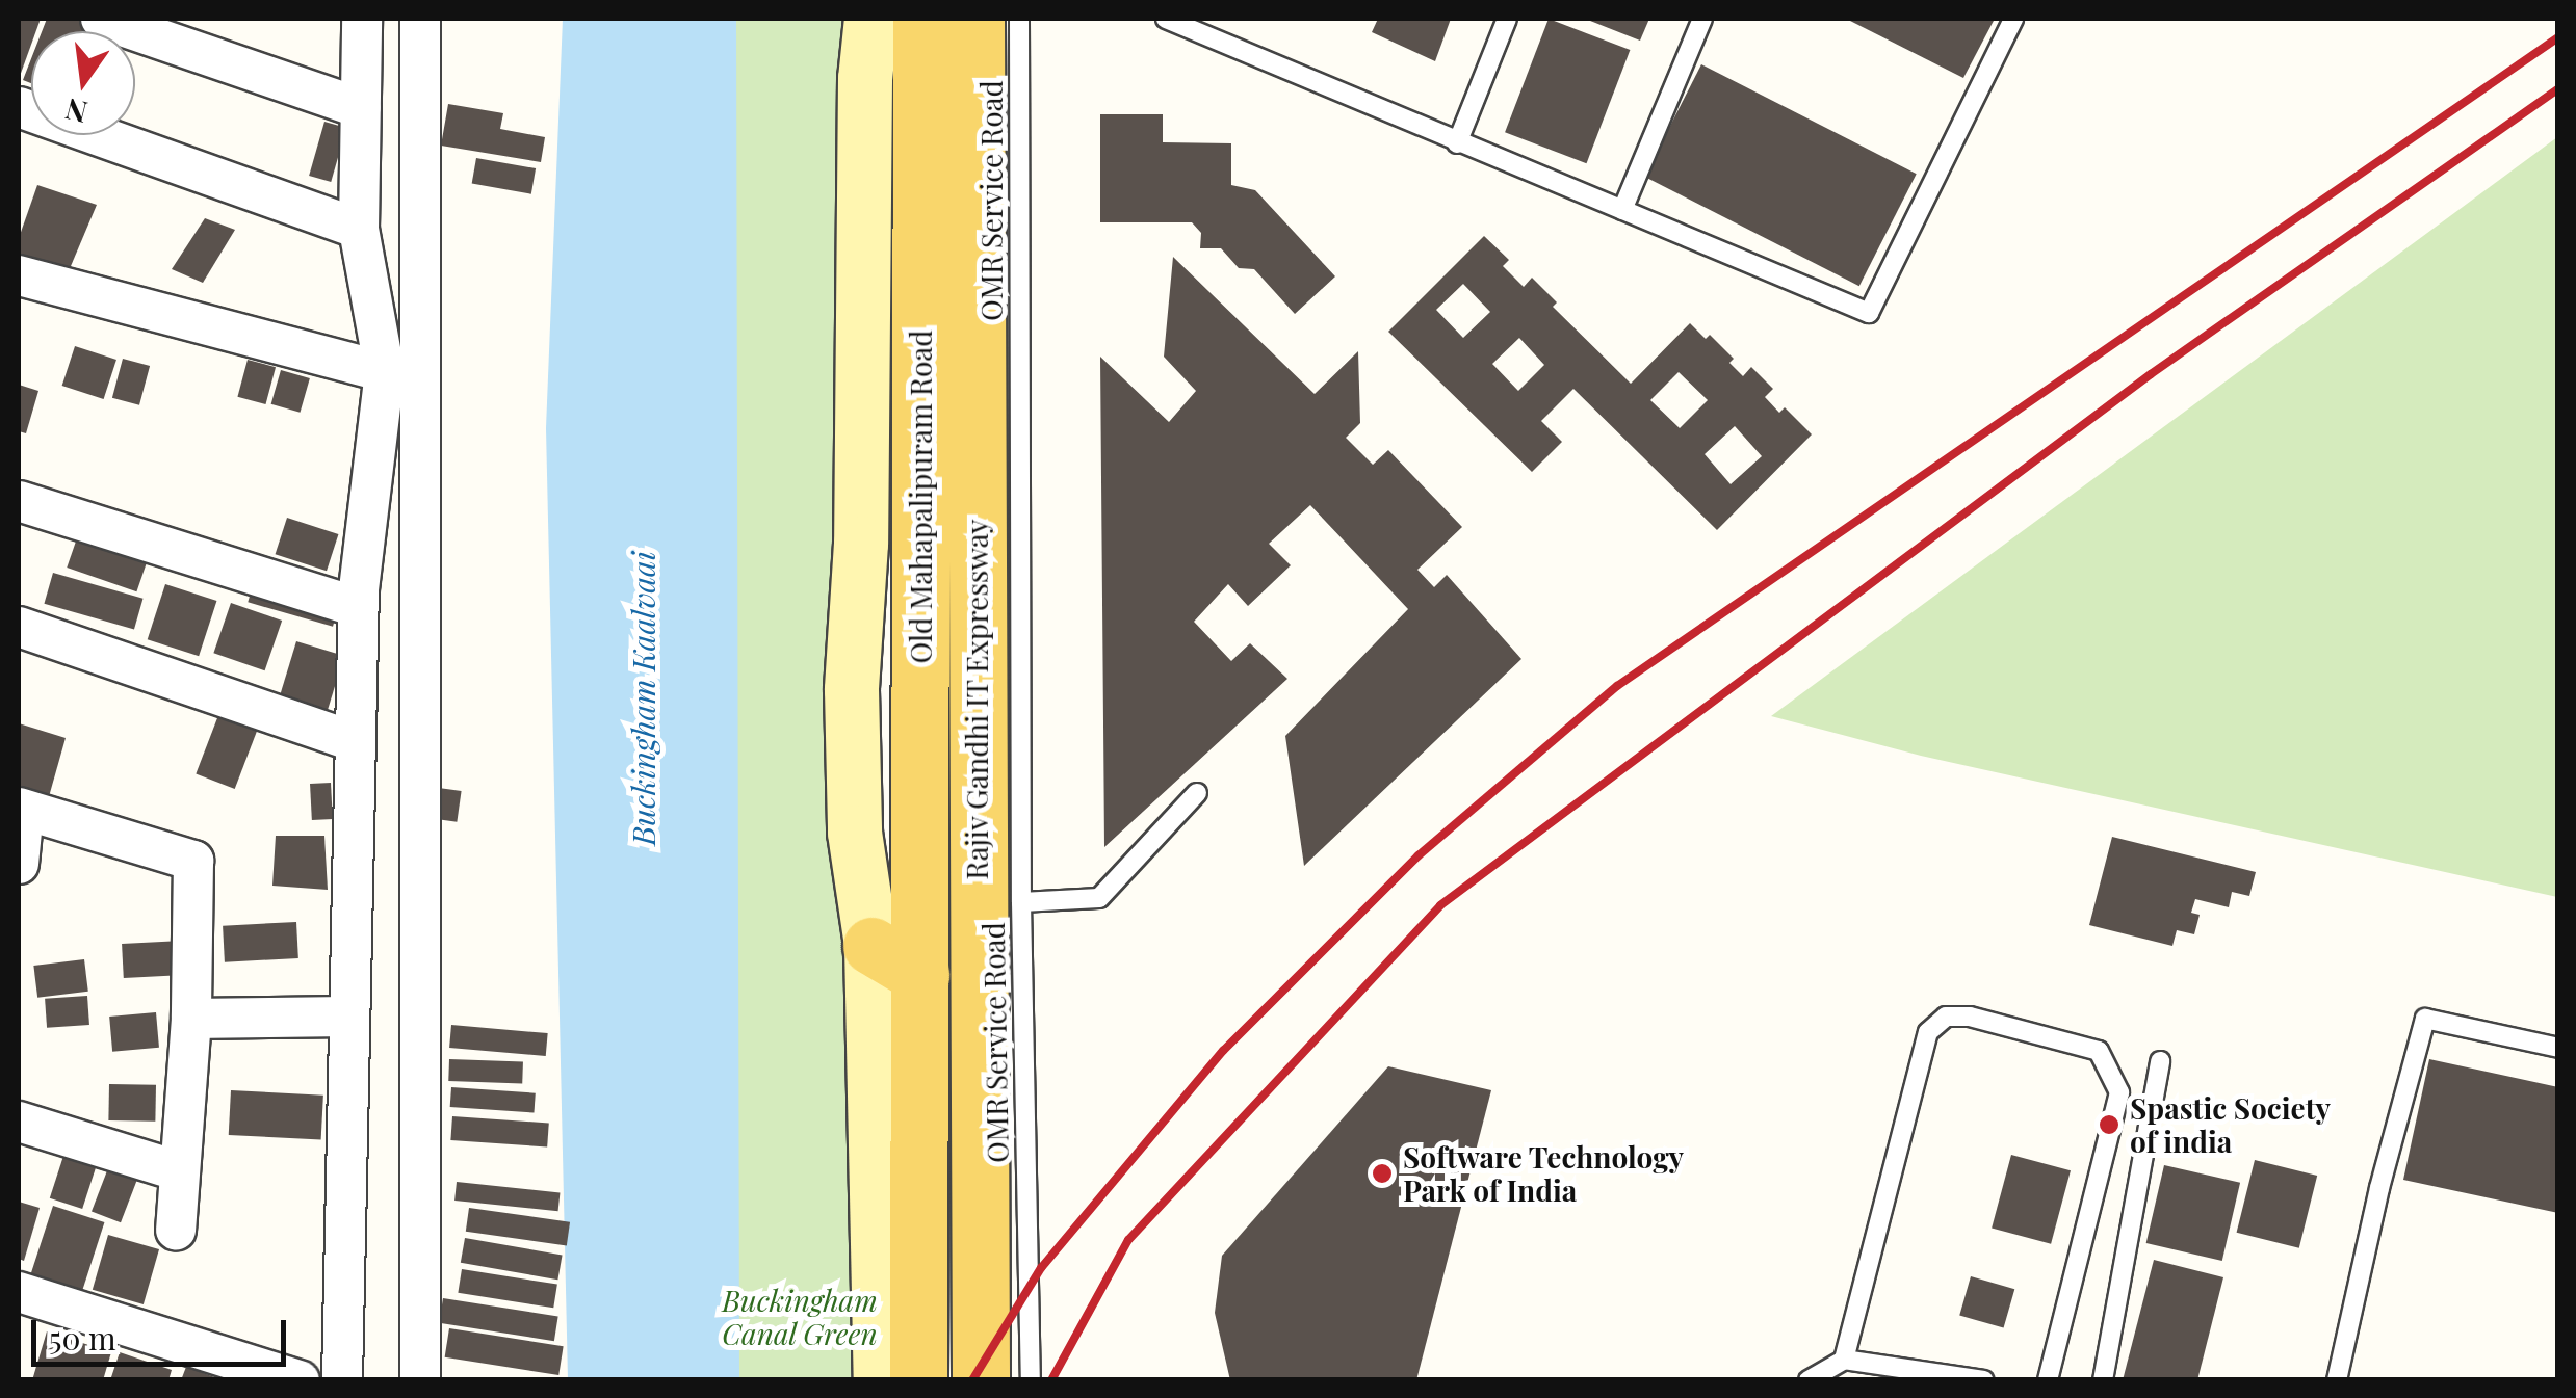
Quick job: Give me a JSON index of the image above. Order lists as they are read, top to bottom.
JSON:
{
  "streets": {
    "main road": ["Old Mahapalipuram Road", "Rajiv Gandhi IT Expressway"],
    "lane": ["OMR Service Road"]
  },
  "crossings": [
    ["OMR Service Road", "Rajiv Gandhi IT Expressway"]
  ],
  "water": ["Buckingham Kaalvaai"],
  "parks": ["Buckingham Canal Green"],
  "places": ["Spastic Society of india", "Software Technology Park of India"],
  "scale_bar": "50 m",
  "north": "bottom"
}
